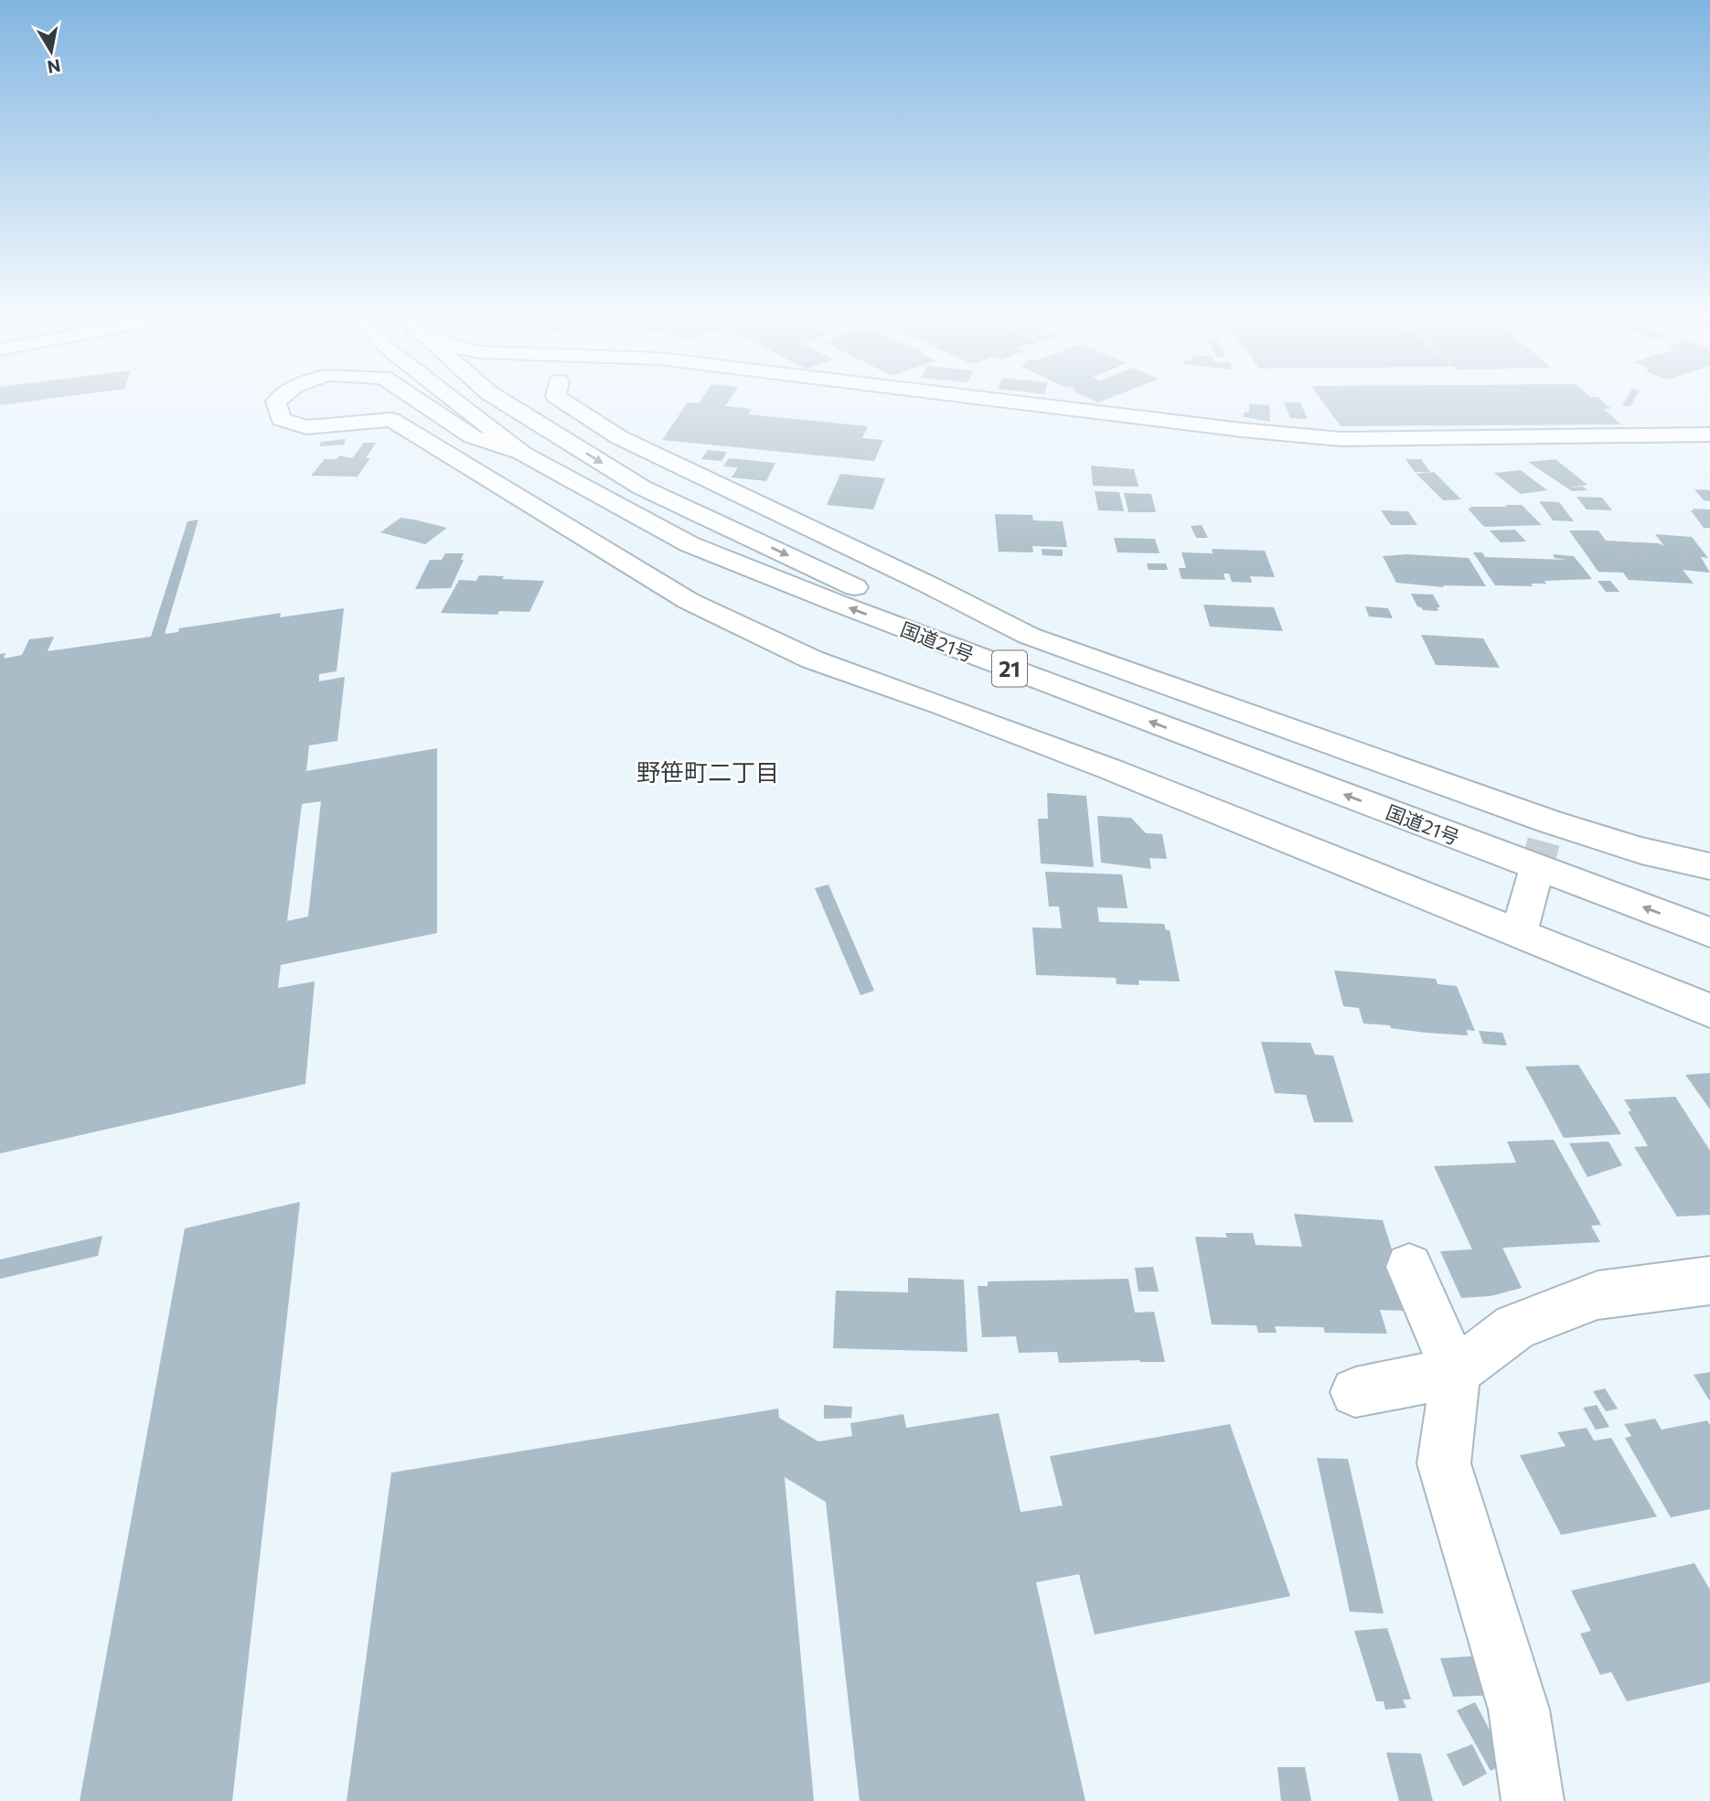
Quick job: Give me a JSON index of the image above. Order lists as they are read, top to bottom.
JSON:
{
  "streets": {
    "main road": ["国道21号", "21"]
  },
  "districts": ["野笹町二丁目"],
  "north": "bottom"
}
